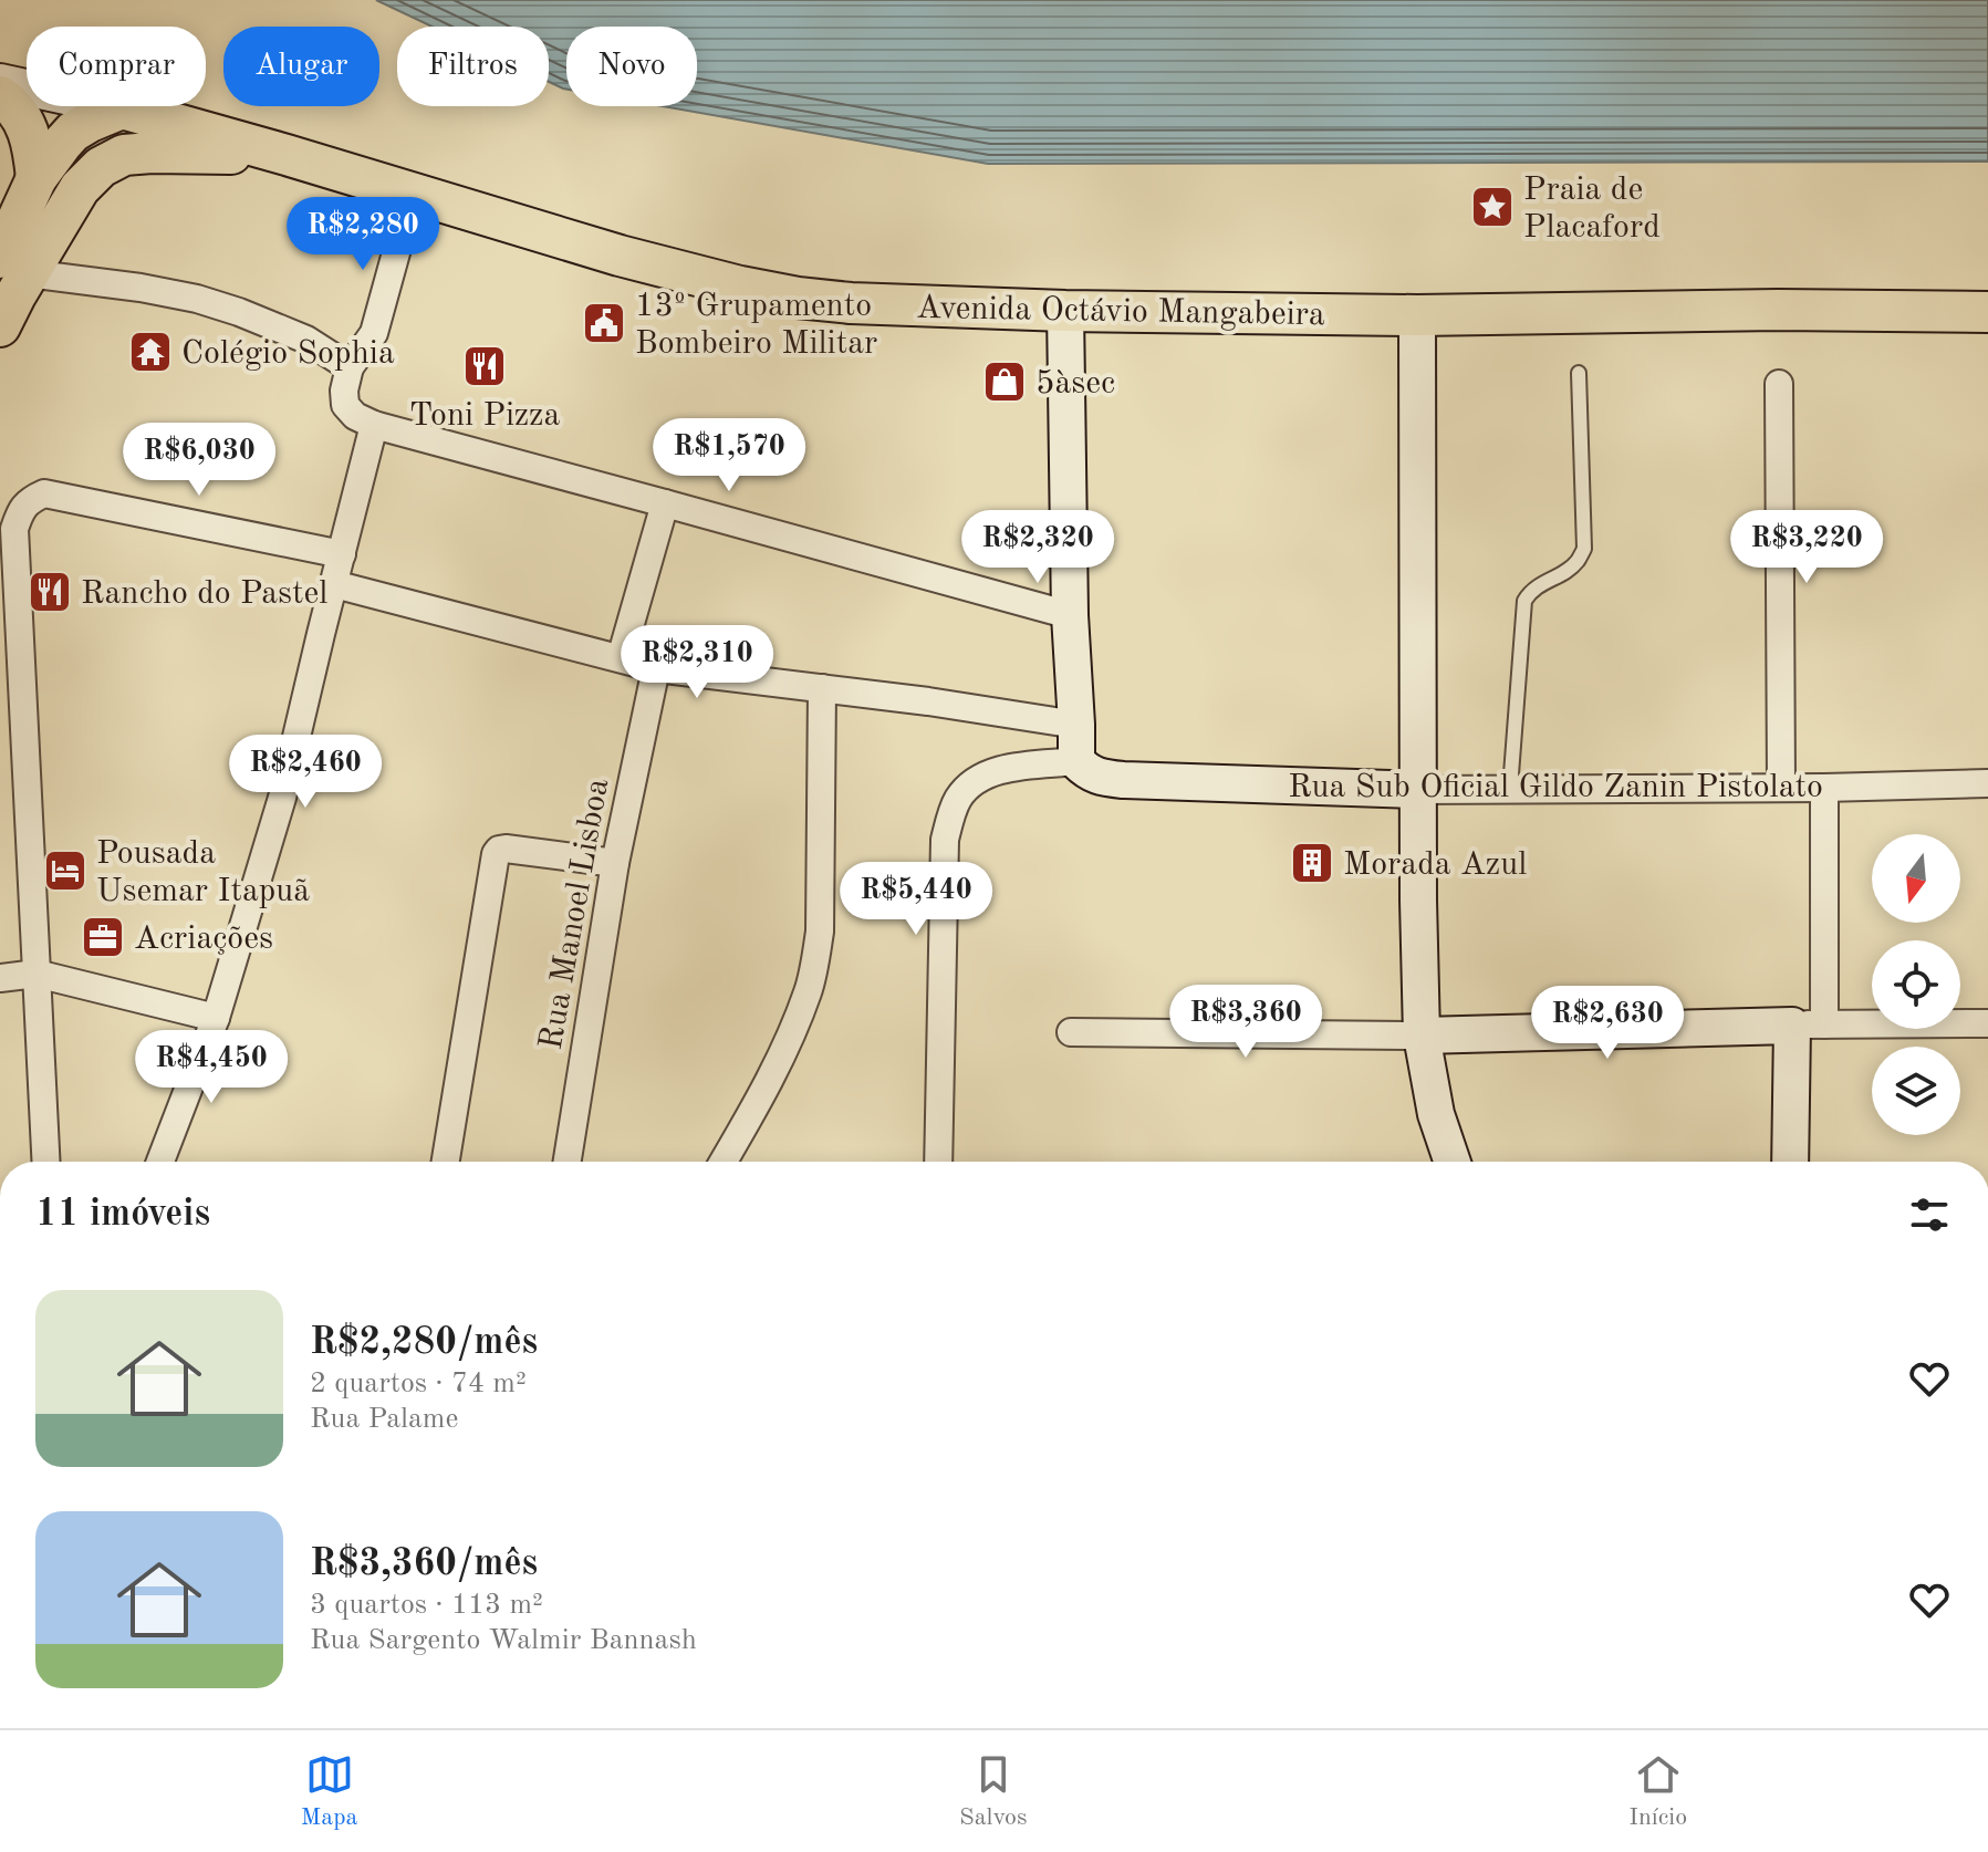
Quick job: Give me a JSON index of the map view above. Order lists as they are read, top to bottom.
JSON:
{
  "streets": {
    "main road": ["Avenida Octávio Mangabeira", "Rua Sub Oficial Gildo Zanin Pistolato"],
    "street": ["Rua Manoel Lisboa"]
  },
  "places": {
    "place": ["Praia de Placaford"],
    "public building": ["13º Grupamento Bombeiro Militar"],
    "temple": ["Colégio Sophia"],
    "restaurant": ["Toni Pizza", "Rancho do Pastel"],
    "shop": ["5àsec"],
    "building": ["Morada Azul"],
    "hotel": ["Pousada Usemar Itapuã"],
    "office": ["Acriações"]
  },
  "north": "bottom",
  "page": {
    "chip": [
      "Comprar",
      "Alugar",
      "Filtros",
      "Novo"
    ],
    "price": [
      "R$2,280",
      "R$1,570",
      "R$6,030",
      "R$2,320",
      "R$3,220",
      "R$2,310",
      "R$2,460",
      "R$5,440",
      "R$3,360",
      "R$2,630",
      "R$4,450"
    ],
    "heading": "11 imóveis",
    "list": [
      {
        "name": "R$2,280/mês",
        "note": "2 quartos · 74 m² · Rua Palame"
      },
      {
        "name": "R$3,360/mês",
        "note": "3 quartos · 113 m² · Rua Sargento Walmir Bannash"
      }
    ],
    "tabs": ["Mapa", "Salvos", "Início"]
  }
}
